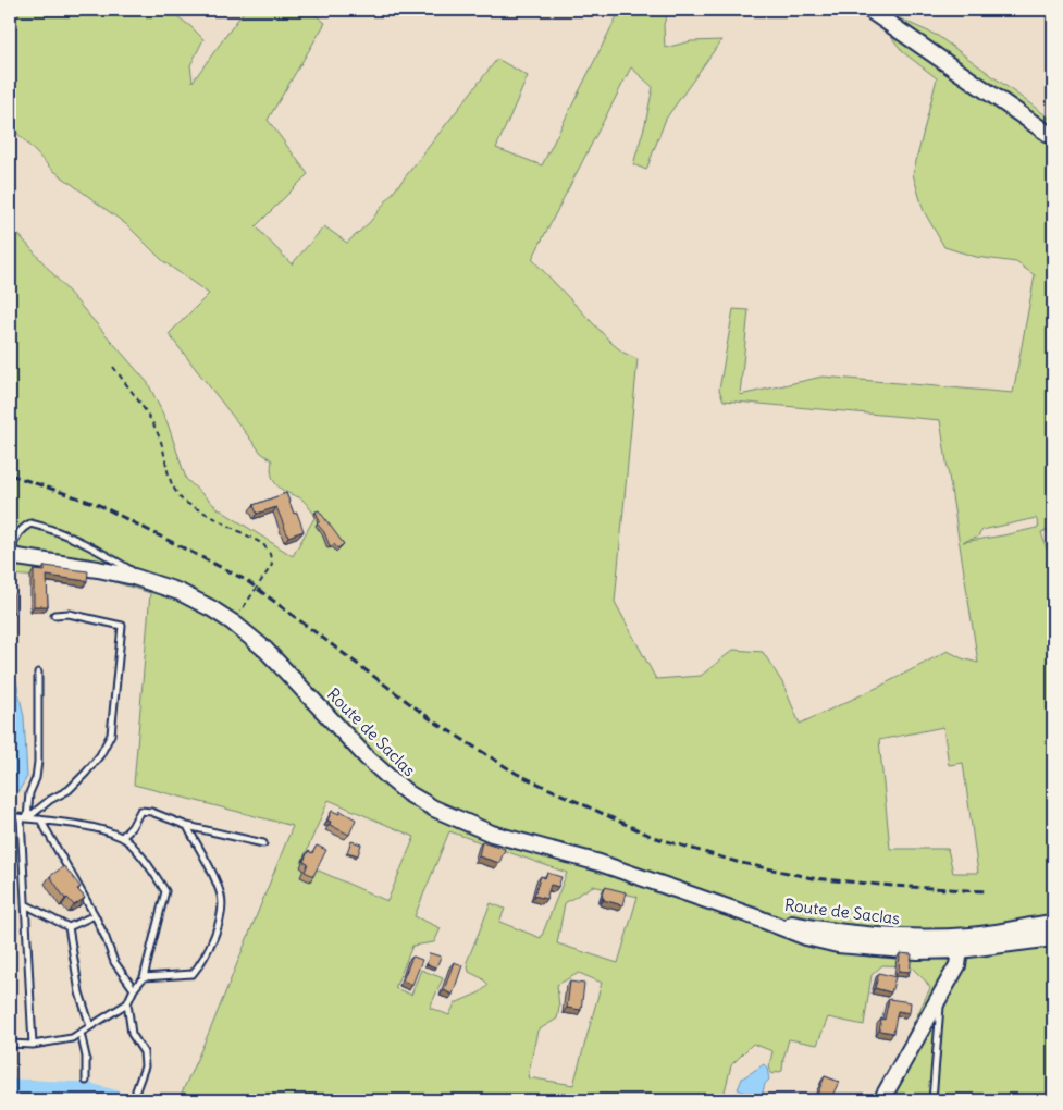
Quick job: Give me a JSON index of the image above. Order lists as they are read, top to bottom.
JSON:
{
  "streets": {
    "main road": ["Route de Saclas"]
  }
}
